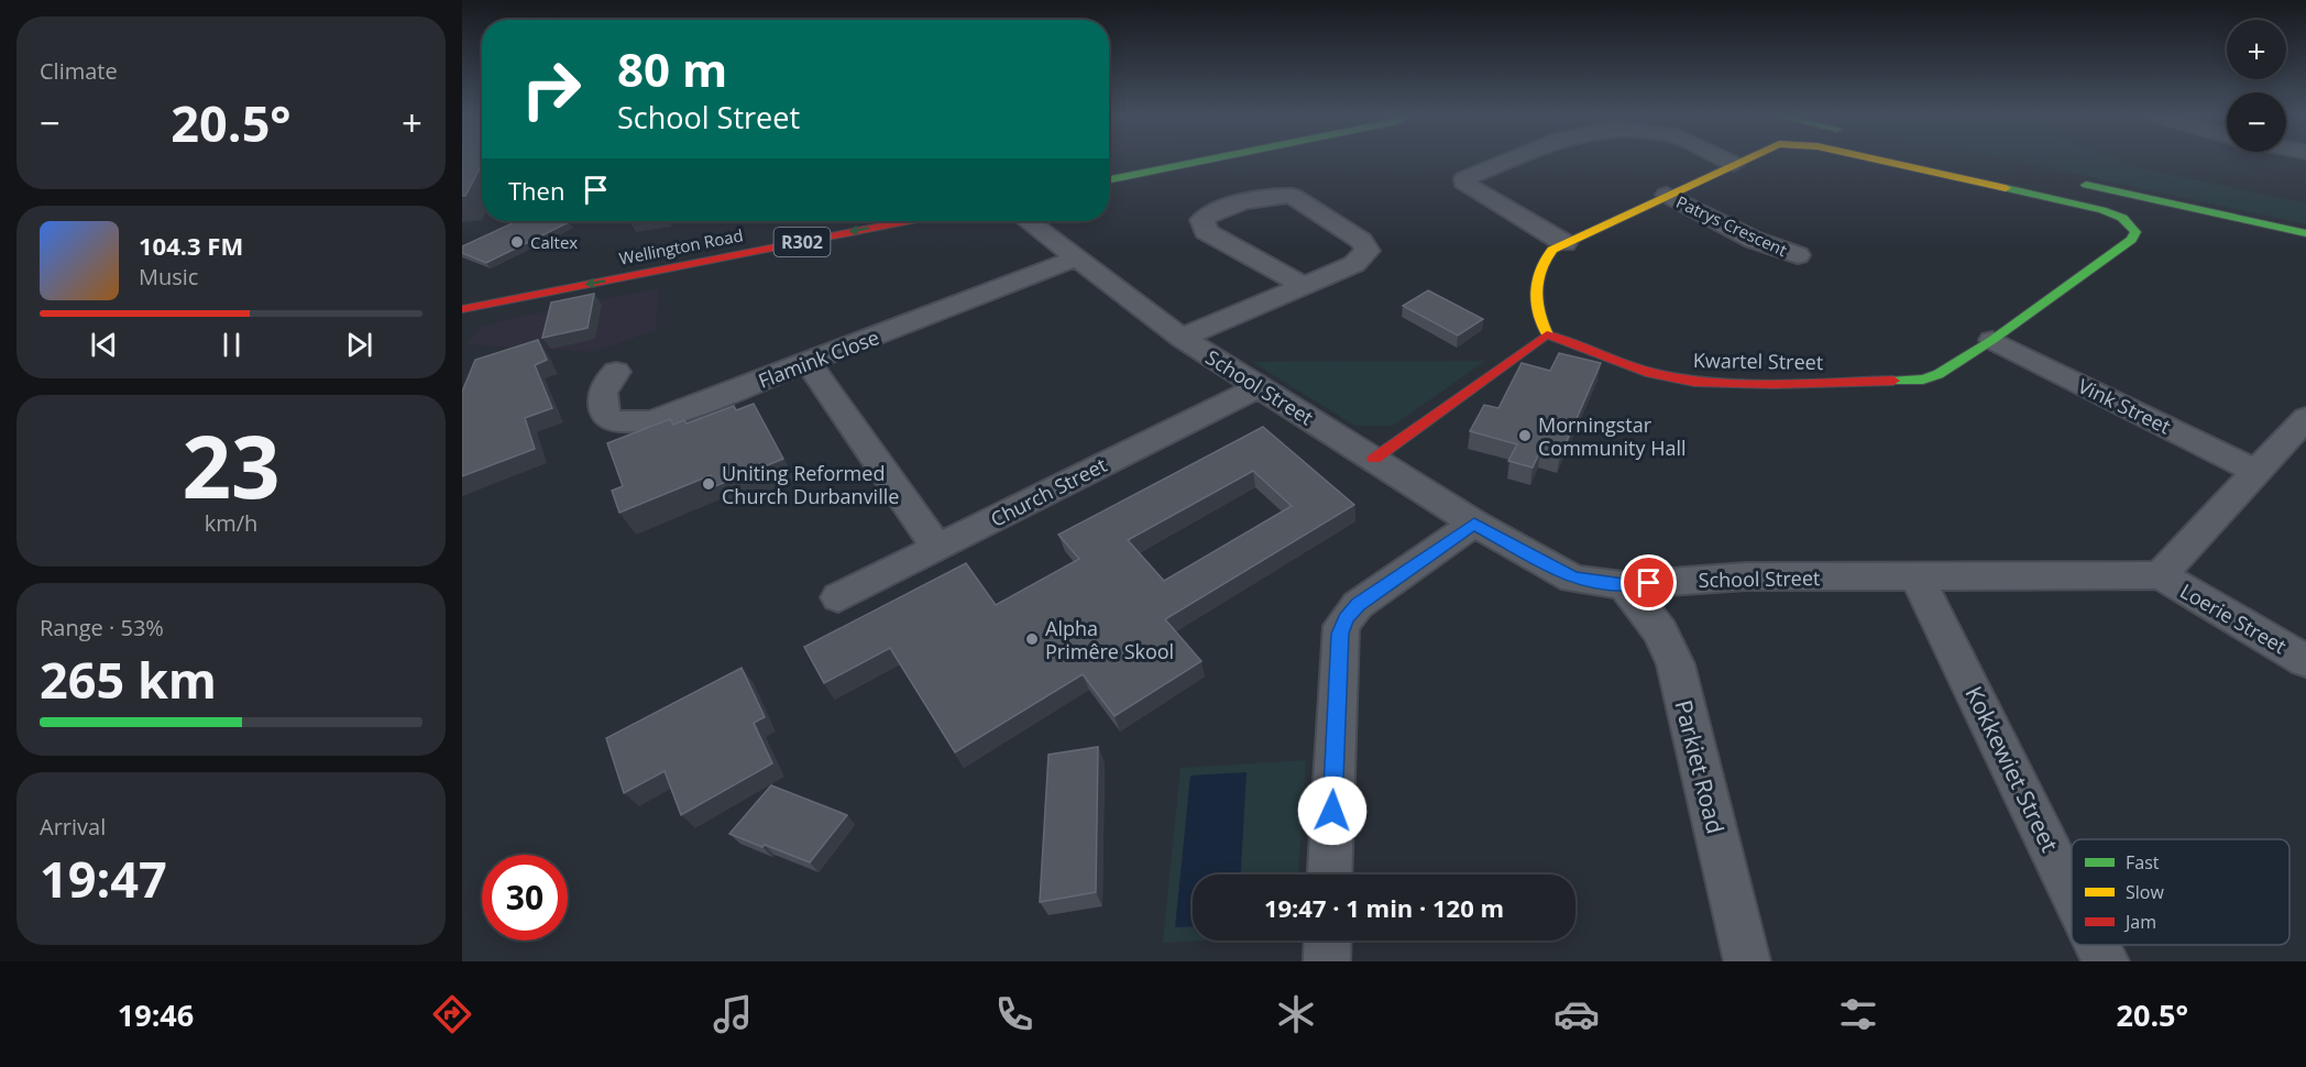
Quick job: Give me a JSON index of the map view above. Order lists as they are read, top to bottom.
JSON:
{
  "streets": {
    "street": [
      "Patrys Crescent",
      "R302",
      "Wellington Road",
      "Flamink Close",
      "Kwartel Street",
      "School Street",
      "Vink Street",
      "Church Street",
      "Loerie Street",
      "Parkiet Road",
      "Kokkewiet Street"
    ]
  },
  "crossings": [
    ["Flamink Close", "School Street"],
    ["Kwartel Street", "Vink Street"],
    ["School Street", "Church Street"],
    ["School Street", "Loerie Street"],
    ["School Street", "Parkiet Road"],
    ["School Street", "Kokkewiet Street"]
  ],
  "places": [
    "Caltex",
    "Morningstar Community Hall",
    "Uniting Reformed Church Durbanville",
    "Alpha Primêre Skool"
  ],
  "legend": ["Fast", "Slow", "Jam"],
  "page": {
    "tile": [
      "Climate",
      ["23", "km/h"],
      ["Range · 53%", "265 km"],
      ["Arrival", "19:47"]
    ],
    "map_buttons": ["+", "−"],
    "turn": ["80 m", "School Street"],
    "heat": ["−", "20.5°", "+"],
    "then": "Then",
    "song": ["104.3 FM", "Music"],
    "limit": "30",
    "trip": "19:47 · 1 min · 120 m",
    "tabs": ["19:46", "20.5°"]
  }
}
